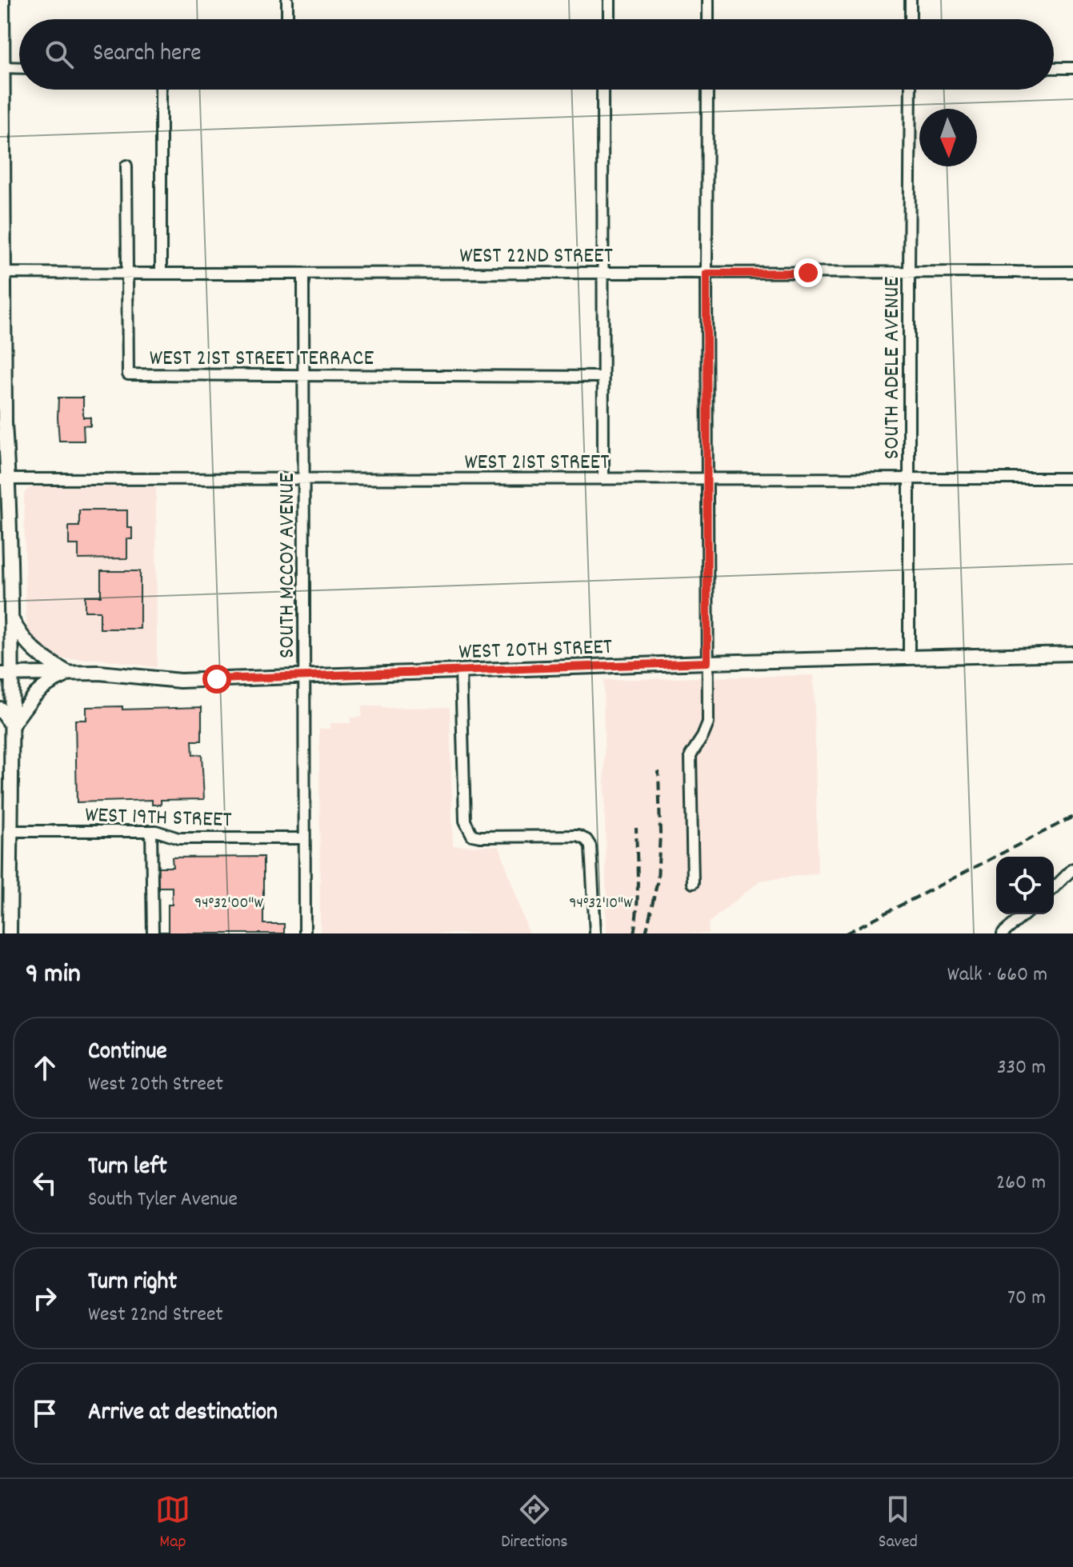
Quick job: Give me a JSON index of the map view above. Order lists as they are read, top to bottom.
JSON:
{
  "streets": {
    "main road": ["WEST 20TH STREET"],
    "street": [
      "WEST 22ND STREET",
      "WEST 21ST STREET TERRACE",
      "SOUTH ADELE AVENUE",
      "WEST 21ST STREET",
      "SOUTH MCCOY AVENUE",
      "WEST 19TH STREET"
    ]
  },
  "crossings": [
    ["WEST 22ND STREET", "WEST 21ST STREET TERRACE"],
    ["WEST 22ND STREET", "SOUTH ADELE AVENUE"],
    ["WEST 22ND STREET", "SOUTH MCCOY AVENUE"],
    ["WEST 21ST STREET TERRACE", "SOUTH MCCOY AVENUE"],
    ["SOUTH ADELE AVENUE", "WEST 21ST STREET"],
    ["SOUTH ADELE AVENUE", "WEST 20TH STREET"],
    ["WEST 21ST STREET", "SOUTH MCCOY AVENUE"],
    ["SOUTH MCCOY AVENUE", "WEST 20TH STREET"],
    ["SOUTH MCCOY AVENUE", "WEST 19TH STREET"]
  ],
  "north": "bottom",
  "page": {
    "search": "Search here",
    "heading": ["9 min", "Walk · 660 m"],
    "list": [
      ["Continue", "West 20th Street", "330 m"],
      ["Turn left", "South Tyler Avenue", "260 m"],
      ["Turn right", "West 22nd Street", "70 m"],
      "Arrive at destination"
    ],
    "nav": ["Map", "Directions", "Saved"]
  },
  "coordinates": ["94°32'00\"W", "94°32'10\"W"]
}
